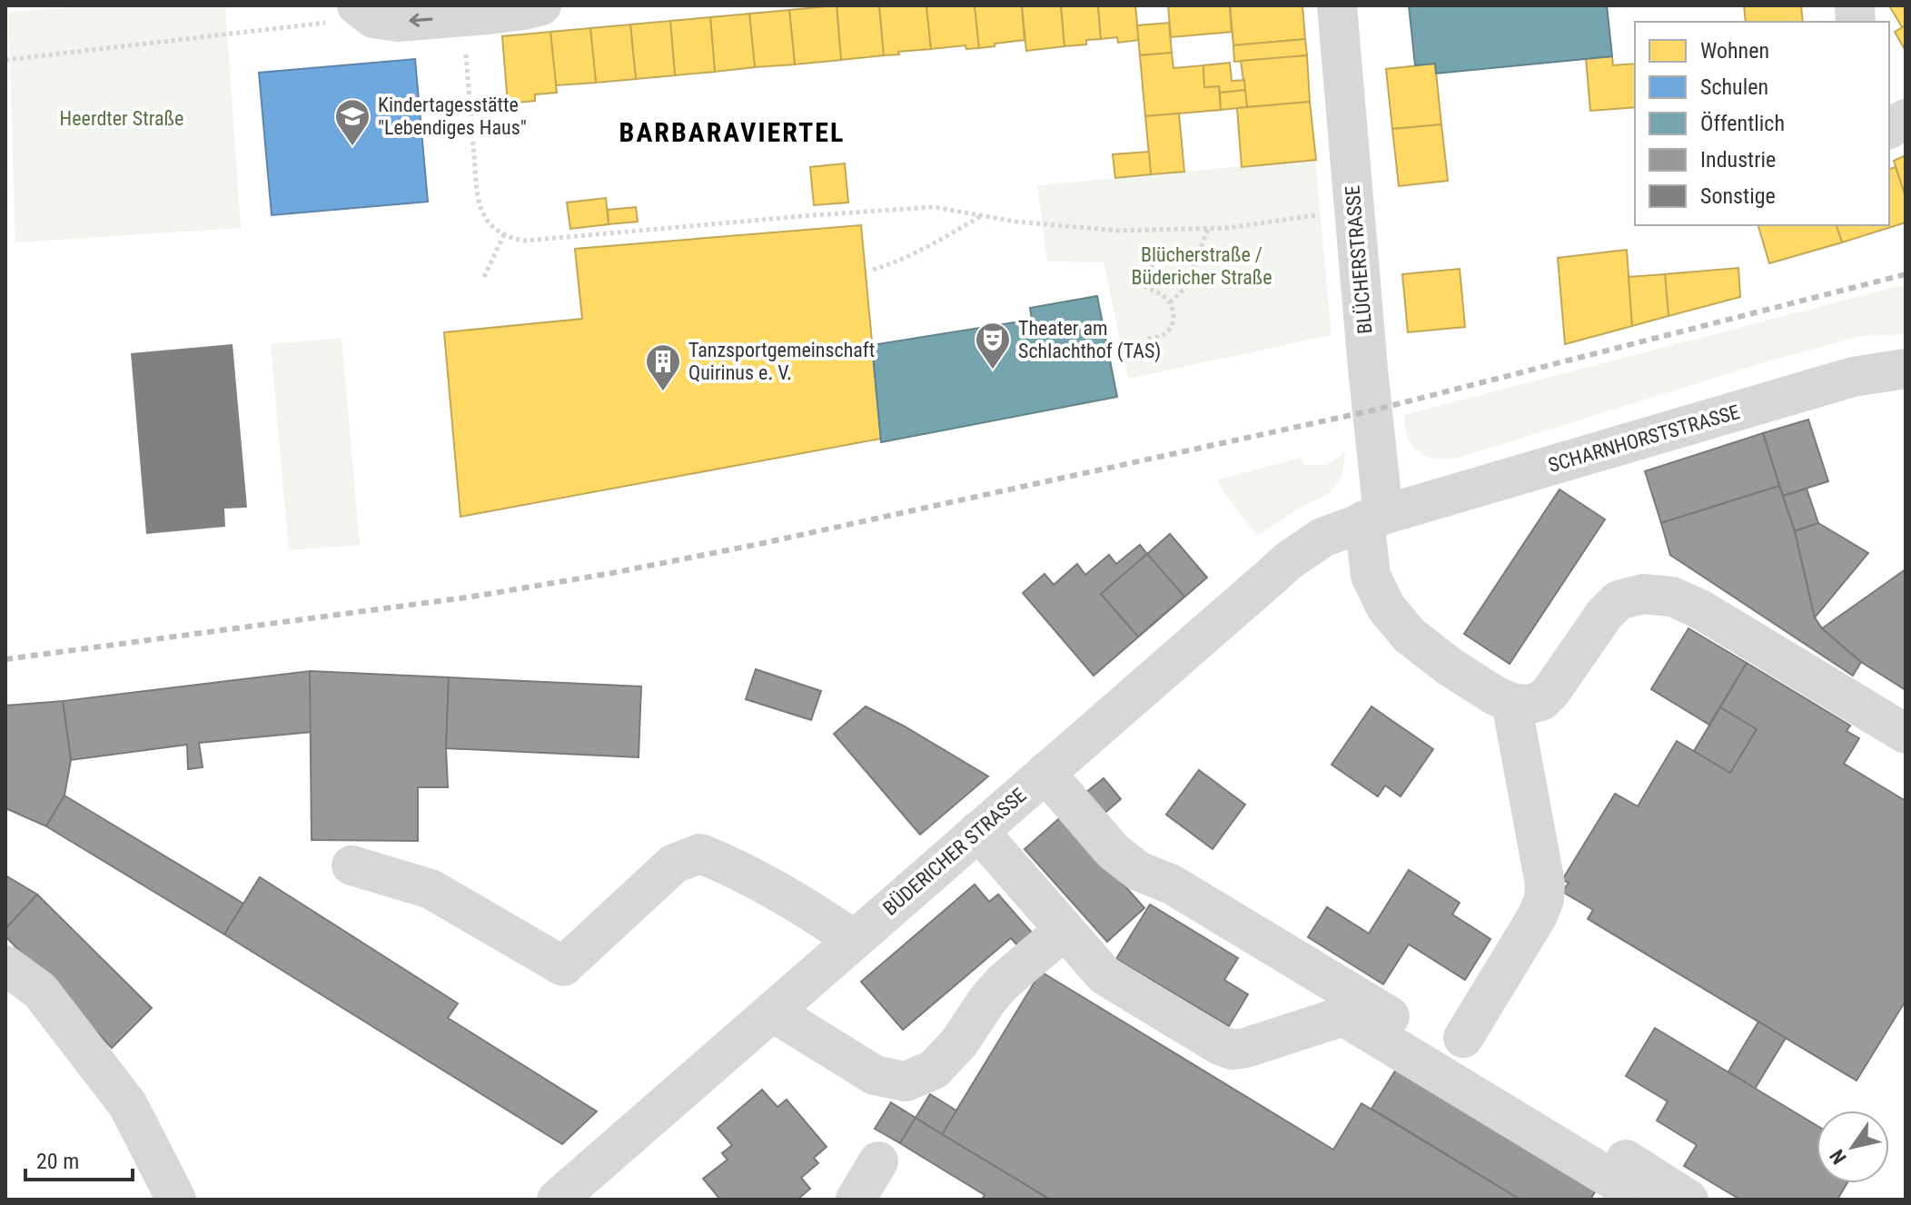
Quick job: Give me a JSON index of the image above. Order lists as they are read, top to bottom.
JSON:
{
  "streets": {
    "street": ["BLÜCHERSTRASSE", "SCHARNHORSTSTRASSE", "BÜDERICHER STRASSE"]
  },
  "crossings": [
    ["BLÜCHERSTRASSE", "SCHARNHORSTSTRASSE"],
    ["BLÜCHERSTRASSE", "BÜDERICHER STRASSE"],
    ["SCHARNHORSTSTRASSE", "BÜDERICHER STRASSE"]
  ],
  "districts": ["BARBARAVIERTEL"],
  "parks": ["Heerdter Straße", "Blücherstraße / Büdericher Straße"],
  "places": {
    "school or university": ["Kindertagesstätte \"Lebendiges Haus\""],
    "theatre": ["Theater am Schlachthof (TAS)"],
    "building": ["Tanzsportgemeinschaft Quirinus e. V."]
  },
  "legend": [
    "Wohnen",
    "Schulen",
    "Öffentlich",
    "Industrie",
    "Sonstige"
  ],
  "scale_bar": "20 m",
  "north": "bottom left"
}
